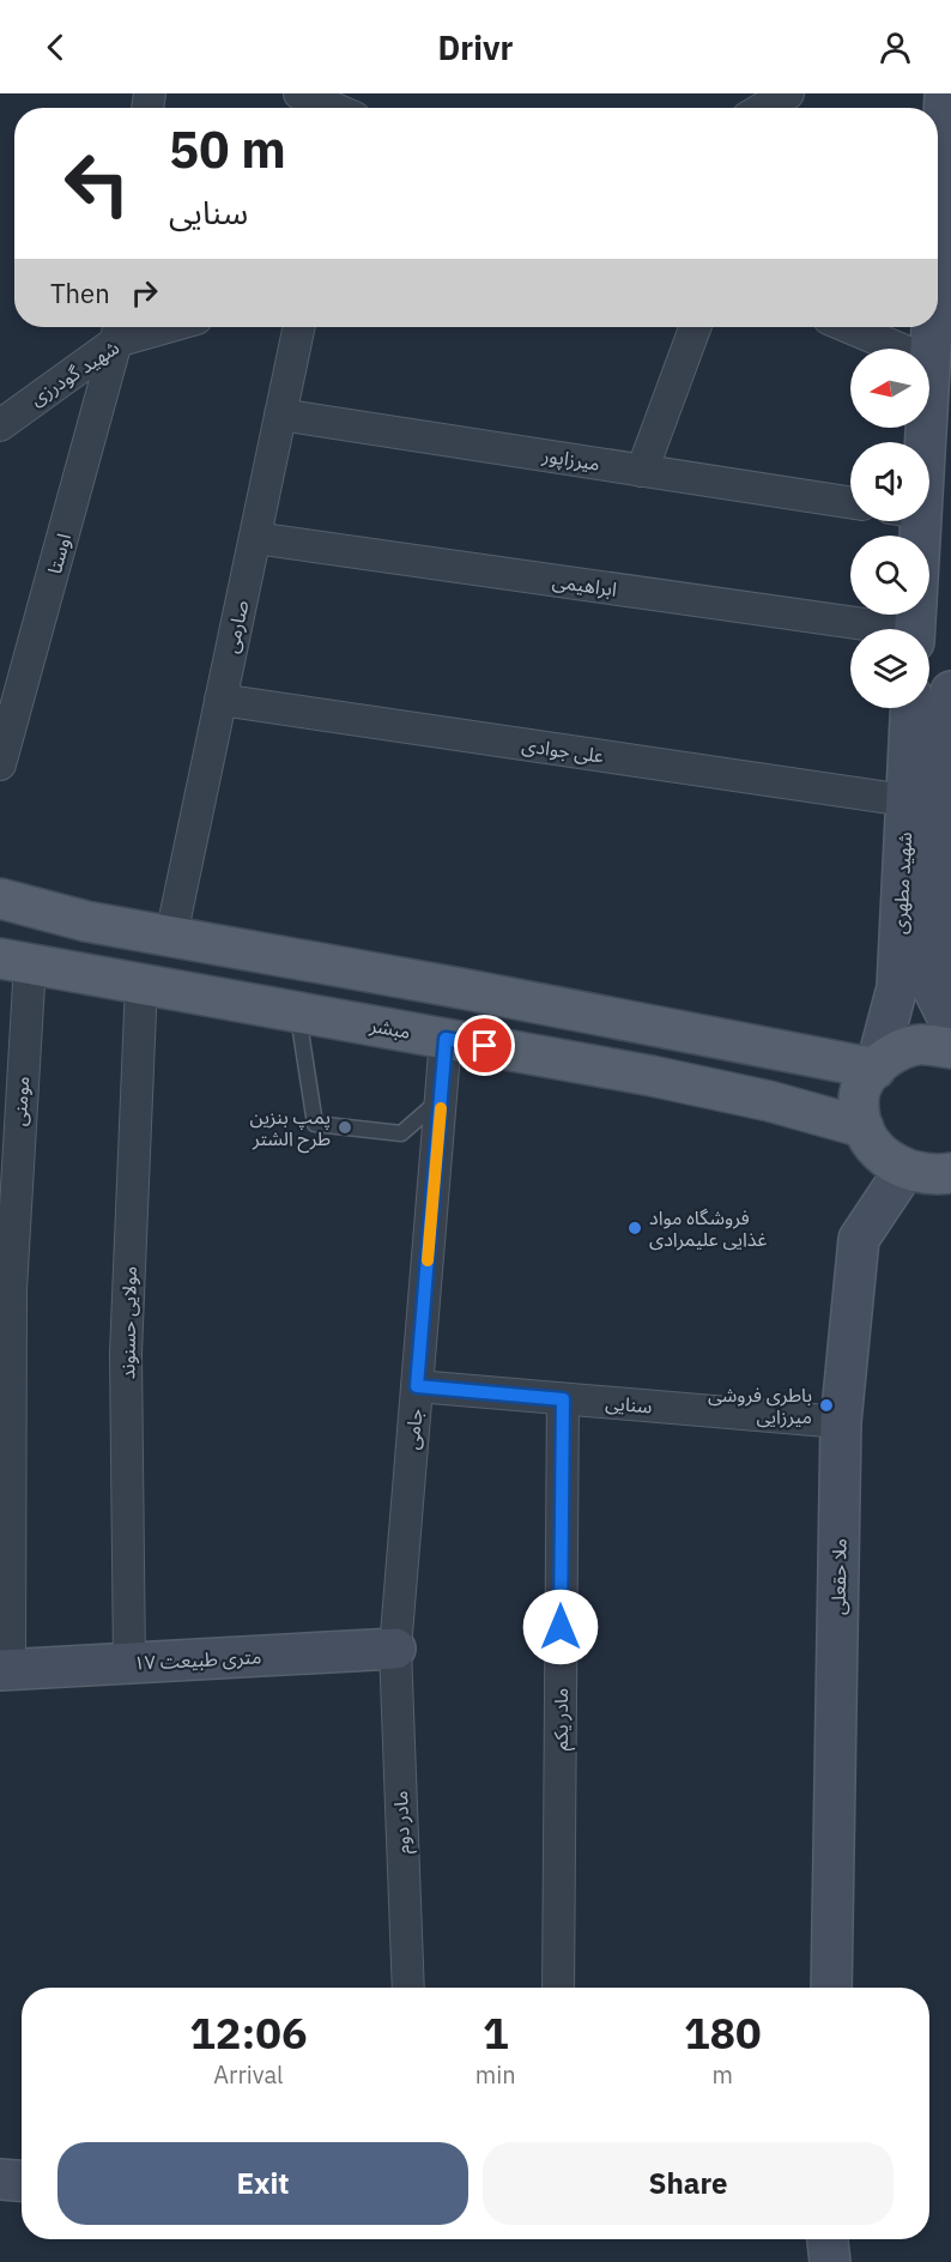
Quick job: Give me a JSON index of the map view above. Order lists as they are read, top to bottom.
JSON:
{
  "streets": {
    "main road": ["مبشر"],
    "street": [
      "شهید گودرزی",
      "میرزاپور",
      "اوستا",
      "ابراهیمی",
      "صارمی",
      "علی جوادی",
      "شهید مطهری",
      "مومنی",
      "مولایی حسنوند",
      "سنایی",
      "جامی",
      "ملا حقعلی",
      "۱۷ متری طبیعت",
      "مادر یکم",
      "مادر دوم"
    ]
  },
  "crossings": [
    ["شهید گودرزی", "اوستا"],
    ["میرزاپور", "صارمی"],
    ["ابراهیمی", "صارمی"],
    ["صارمی", "علی جوادی"],
    ["علی جوادی", "شهید مطهری"],
    ["مبشر", "مومنی"],
    ["مبشر", "مولایی حسنوند"],
    ["مبشر", "جامی"],
    ["مومنی", "۱۷ متری طبیعت"],
    ["مولایی حسنوند", "۱۷ متری طبیعت"],
    ["سنایی", "جامی"],
    ["سنایی", "ملا حقعلی"],
    ["سنایی", "مادر یکم"],
    ["جامی", "۱۷ متری طبیعت"],
    ["جامی", "مادر دوم"],
    ["۱۷ متری طبیعت", "مادر دوم"]
  ],
  "places": ["پمپ بنزین طرح الشتر", "فروشگاه مواد غذایی علیمرادی", "باطری فروشی میرزایی"],
  "north": "left",
  "page": {
    "header": "Drivr",
    "turn": ["50 m", "سنایی"],
    "then": "Then",
    "eta": [
      "12:06",
      "Arrival",
      "1",
      "min",
      "180",
      "m"
    ],
    "buttons": ["Exit", "Share"]
  }
}
